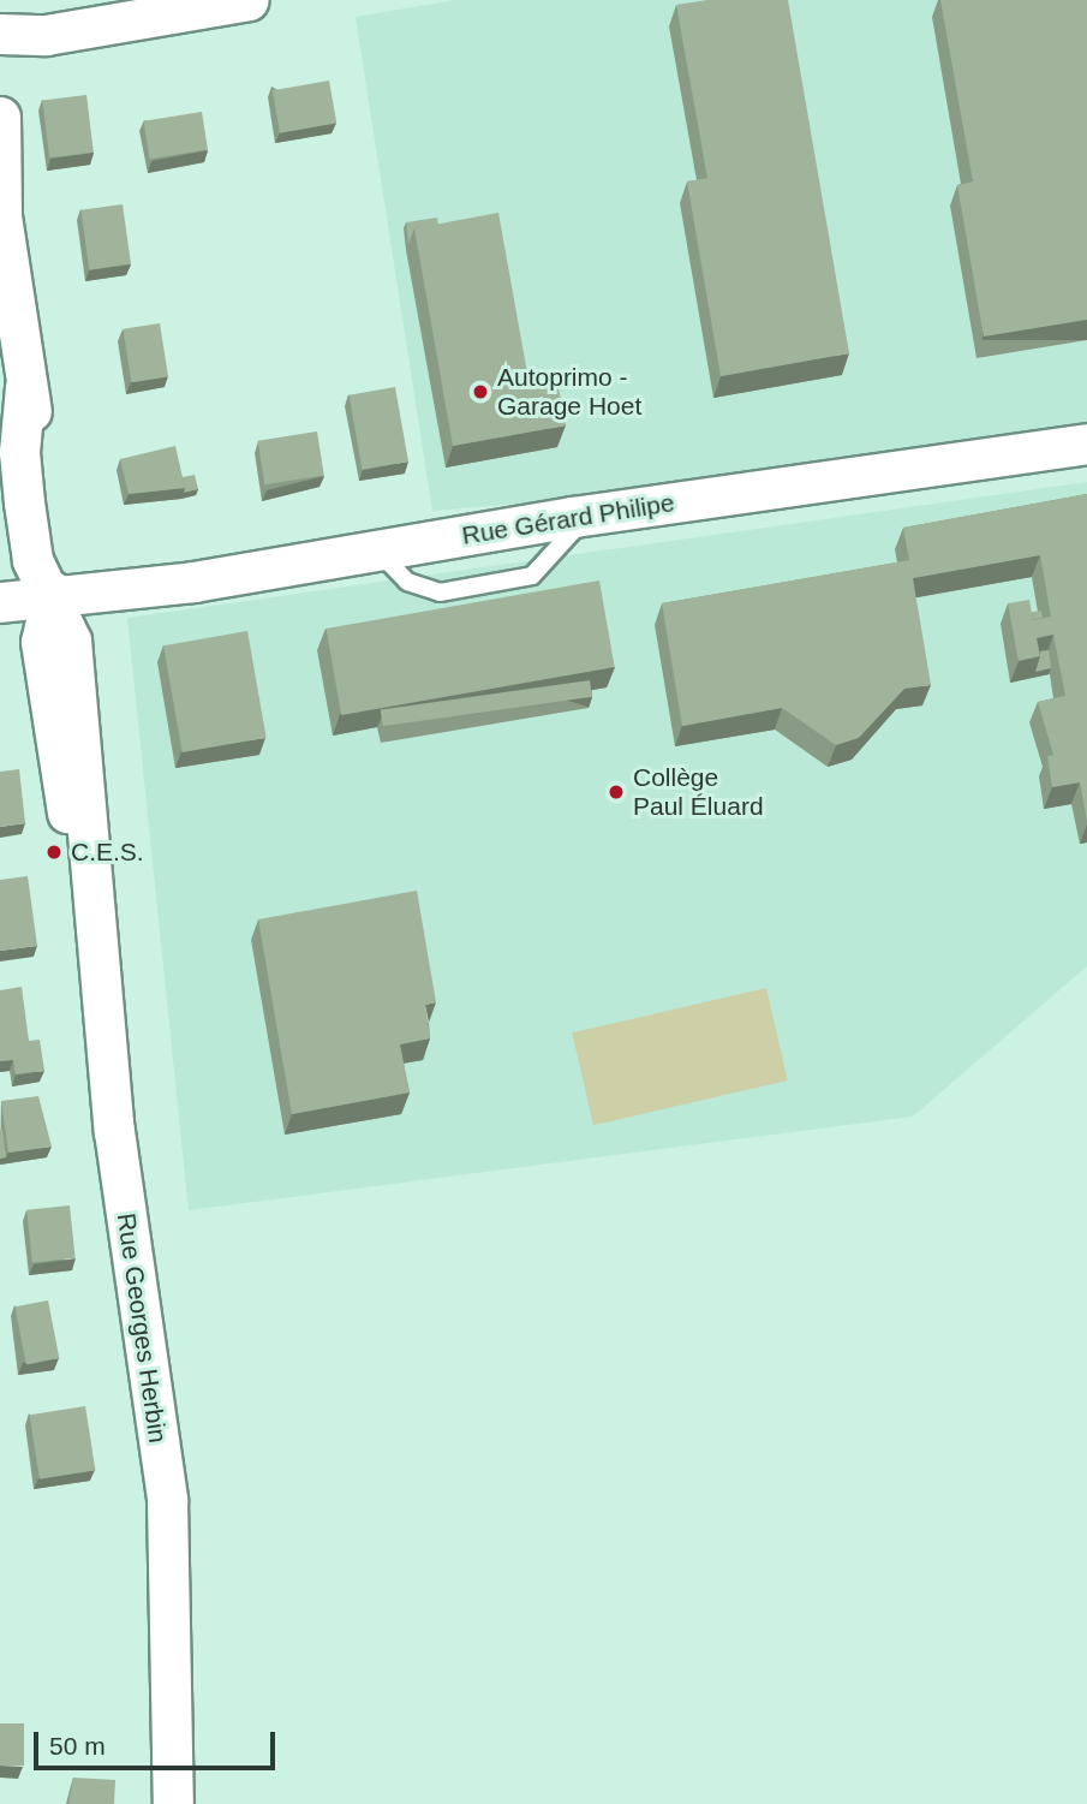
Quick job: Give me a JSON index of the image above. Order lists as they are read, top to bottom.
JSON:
{
  "streets": {
    "street": ["Rue Gérard Philipe", "Rue Georges Herbin"]
  },
  "crossings": [
    ["Rue Gérard Philipe", "Rue Georges Herbin"]
  ],
  "places": ["Autoprimo - Garage Hoet", "Collège Paul Éluard", "C.E.S."],
  "scale_bar": "50 m"
}
